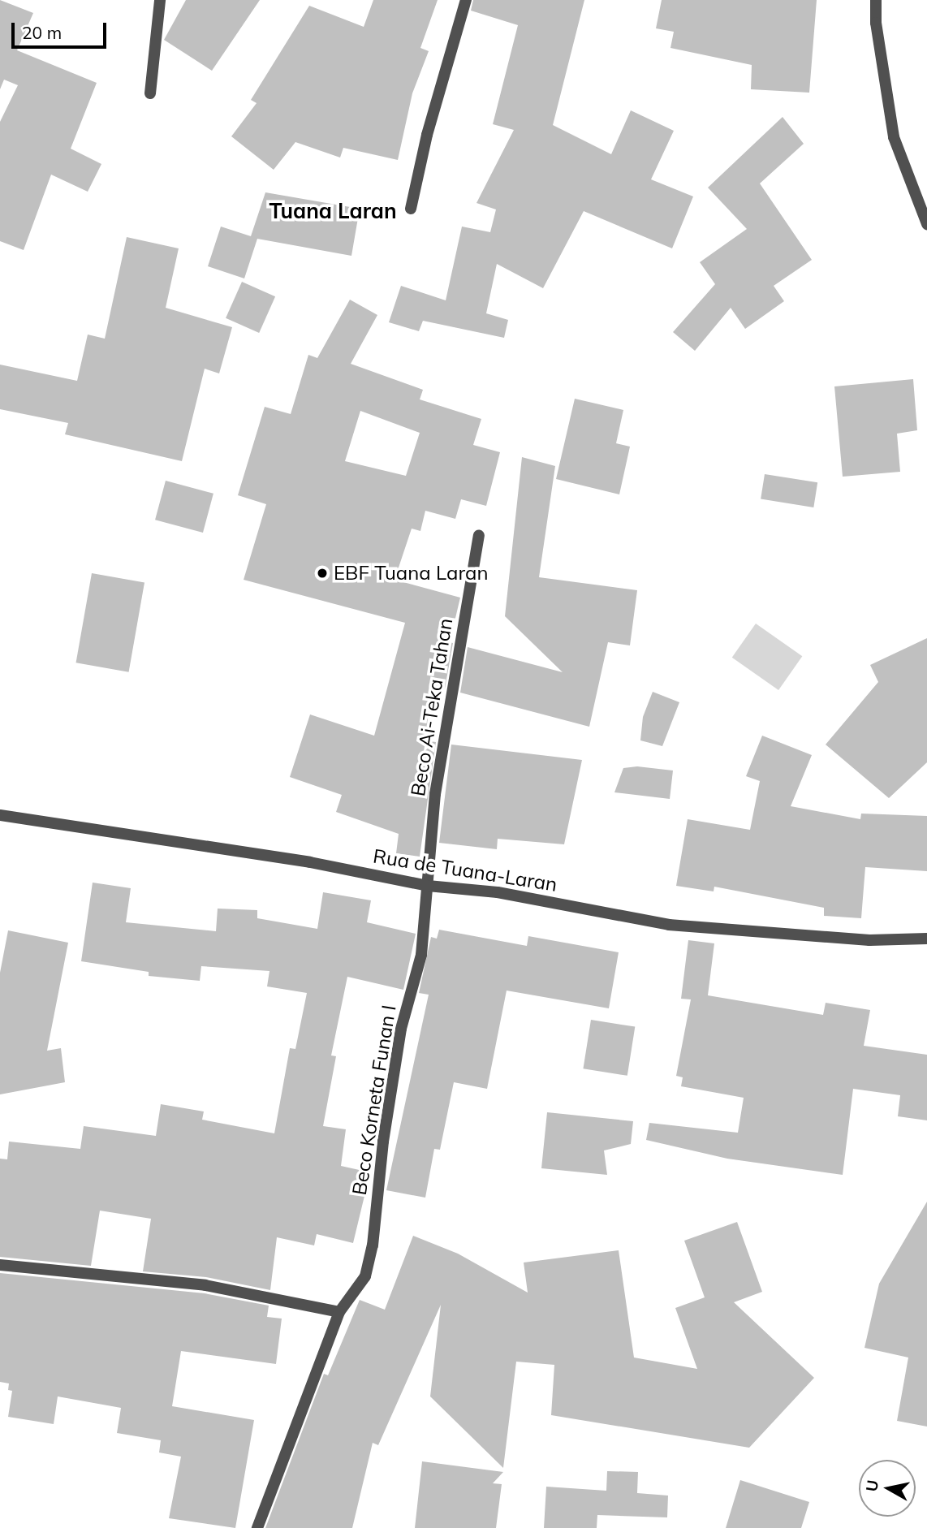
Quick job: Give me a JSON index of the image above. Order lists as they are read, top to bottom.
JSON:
{
  "streets": {
    "street": ["Beco Ai-Teka Tahan", "Rua de Tuana-Laran", "Beco Korneta Funan I"]
  },
  "crossings": [
    ["Beco Ai-Teka Tahan", "Rua de Tuana-Laran"],
    ["Beco Ai-Teka Tahan", "Beco Korneta Funan I"],
    ["Rua de Tuana-Laran", "Beco Korneta Funan I"]
  ],
  "districts": ["Tuana Laran"],
  "places": ["EBF Tuana Laran"],
  "scale_bar": "20 m",
  "north": "left"
}
